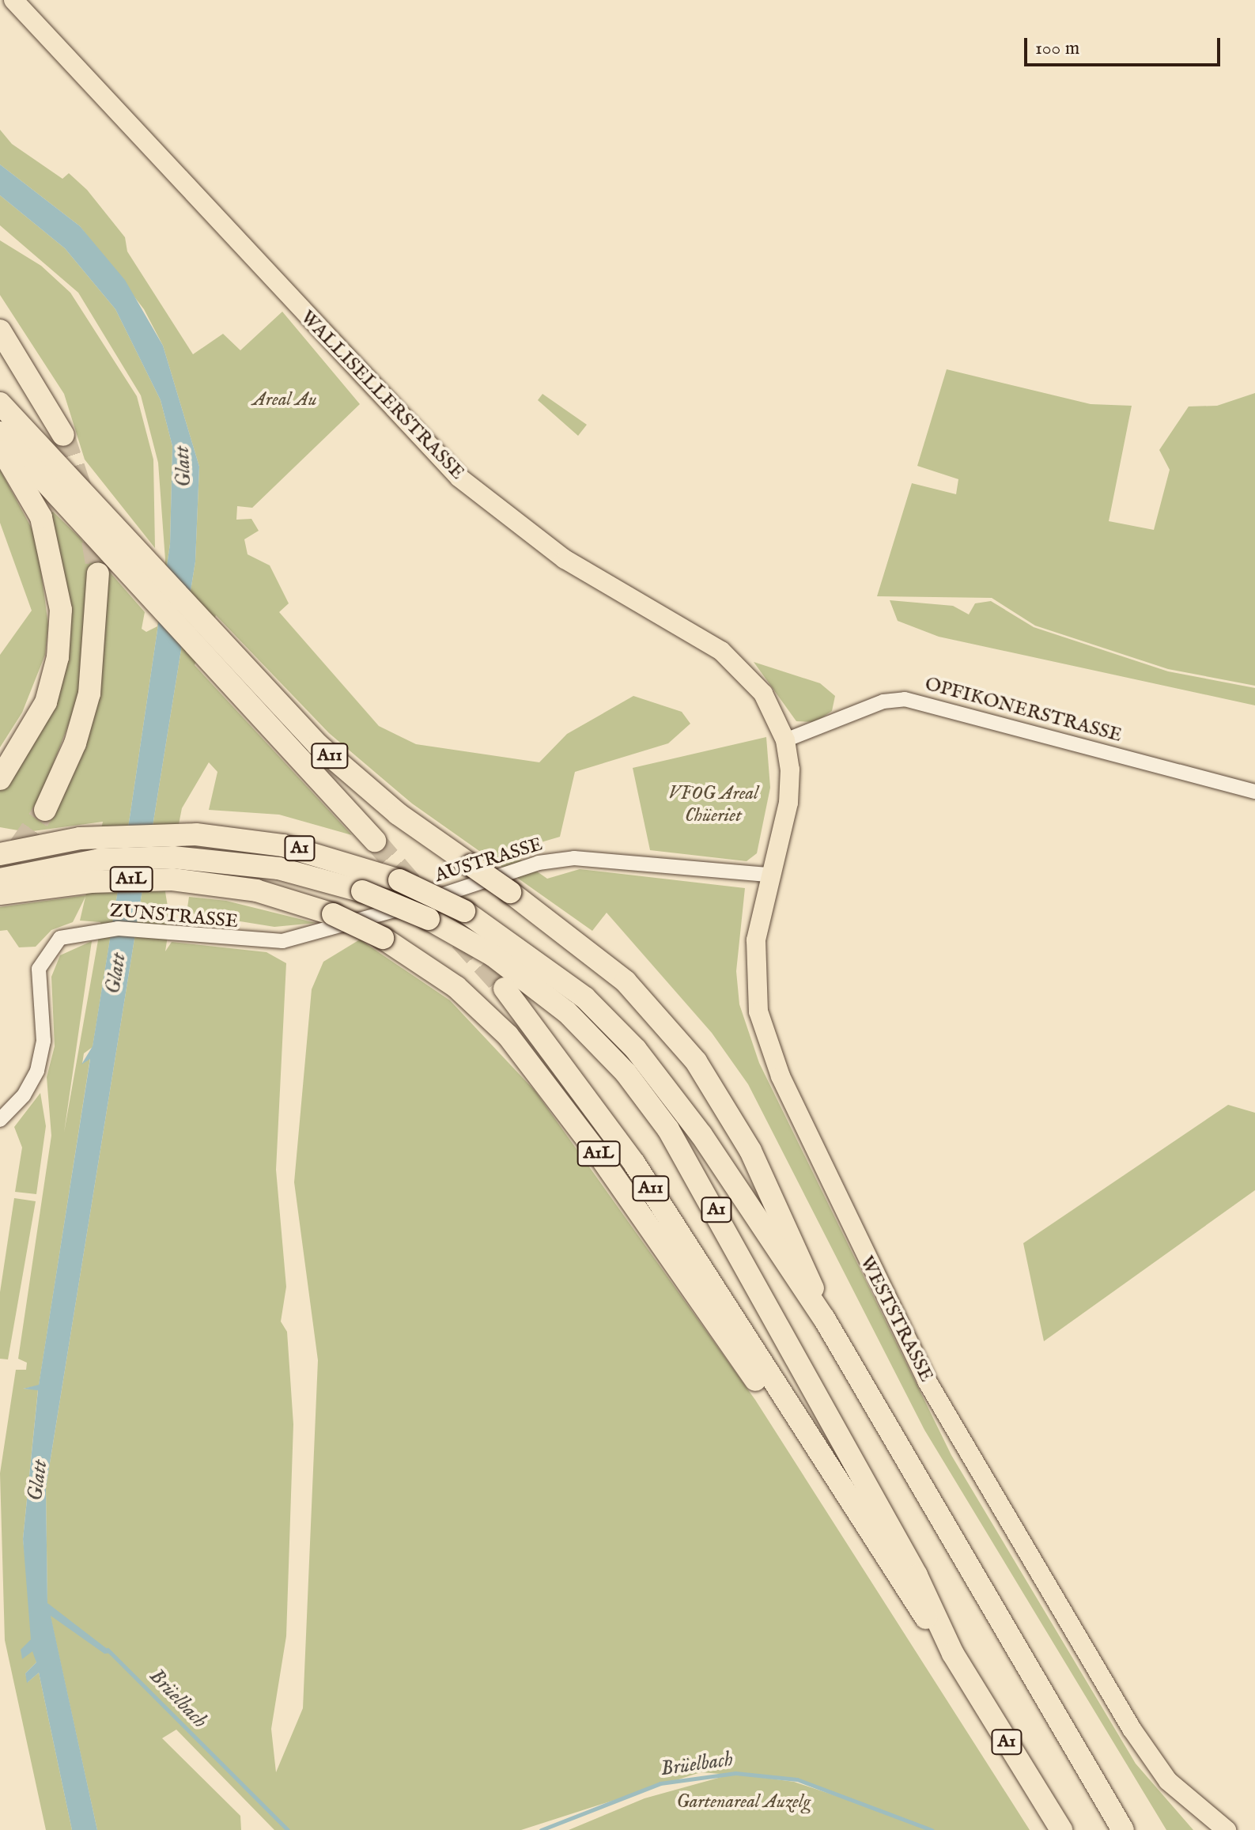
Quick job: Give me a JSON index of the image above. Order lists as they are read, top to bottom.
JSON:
{
  "streets": {
    "highway": ["A11", "A1", "A1L"],
    "main road": ["WALLISELLERSTRASSE", "WESTSTRASSE"],
    "street": ["OPFIKONERSTRASSE", "AUSTRASSE", "ZUNSTRASSE"]
  },
  "crossings": [
    ["WALLISELLERSTRASSE", "OPFIKONERSTRASSE"],
    ["WALLISELLERSTRASSE", "WESTSTRASSE"],
    ["OPFIKONERSTRASSE", "WESTSTRASSE"],
    ["A11", "A1"],
    ["A11", "A1L"],
    ["A1", "A1L"],
    ["AUSTRASSE", "ZUNSTRASSE"],
    ["AUSTRASSE", "WESTSTRASSE"]
  ],
  "water": ["Glatt", "Brüelbach"],
  "parks": ["Areal Au", "VFOG Areal Chüeriet", "Gartenareal Auzelg"],
  "scale_bar": "100 m"
}
